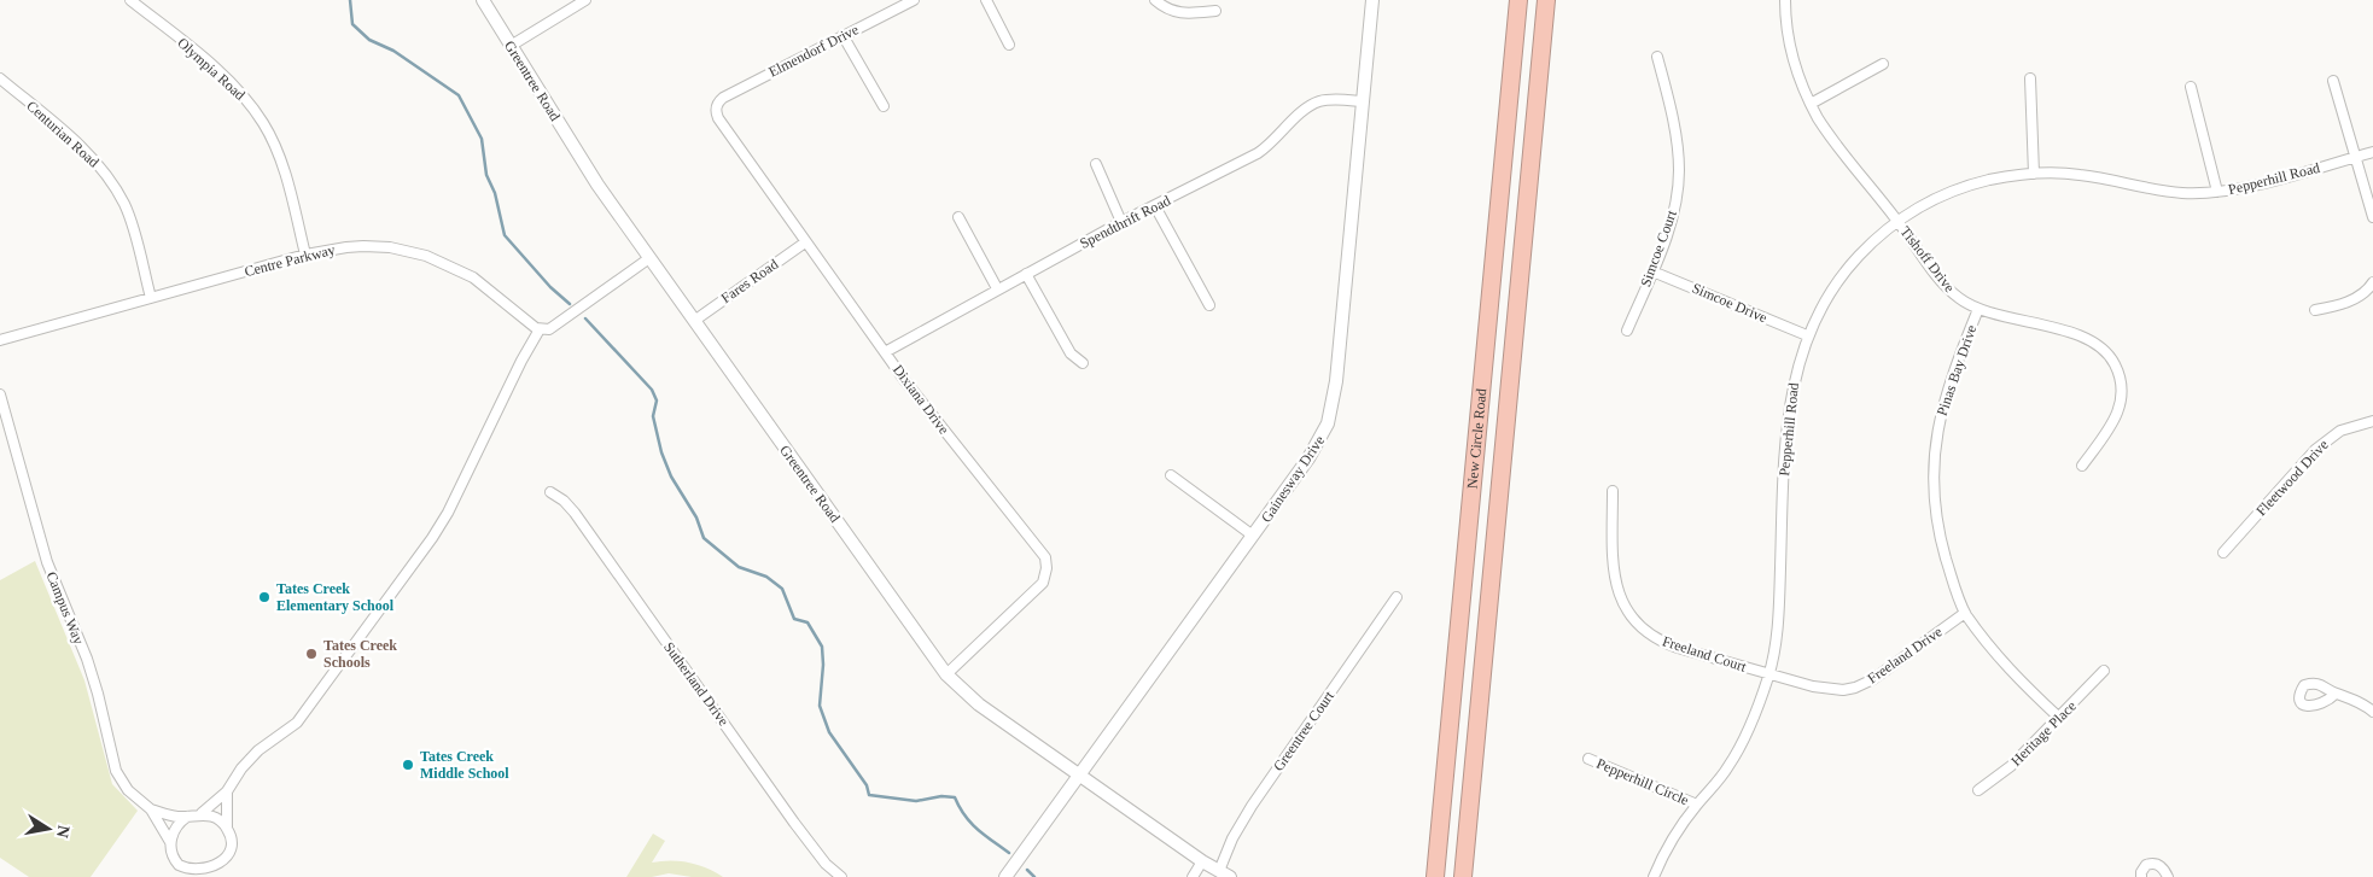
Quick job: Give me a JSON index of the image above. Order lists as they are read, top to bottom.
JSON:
{
  "streets": {
    "highway": ["New Circle Road"],
    "street": [
      "Elmendorf Drive",
      "Olympia Road",
      "Greentree Road",
      "Centurian Road",
      "Pepperhill Road",
      "Spendthrift Road",
      "Simcoe Court",
      "Tishoff Drive",
      "Centre Parkway",
      "Fares Road",
      "Simcoe Drive",
      "Pinas Bay Drive",
      "Dixiana Drive",
      "Fleetwood Drive",
      "Gainesway Drive",
      "Campus Way",
      "Freeland Court",
      "Freeland Drive",
      "Sutherland Drive",
      "Greentree Court",
      "Heritage Place",
      "Pepperhill Circle"
    ]
  },
  "crossings": [
    ["Elmendorf Drive", "Dixiana Drive"],
    ["Olympia Road", "Centre Parkway"],
    ["Greentree Road", "Fares Road"],
    ["Greentree Road", "Dixiana Drive"],
    ["Greentree Road", "Gainesway Drive"],
    ["Greentree Road", "Greentree Court"],
    ["Centurian Road", "Centre Parkway"],
    ["Pepperhill Road", "Tishoff Drive"],
    ["Pepperhill Road", "Simcoe Drive"],
    ["Pepperhill Road", "Freeland Court"],
    ["Pepperhill Road", "Freeland Drive"],
    ["Pepperhill Road", "Pepperhill Circle"],
    ["Spendthrift Road", "Dixiana Drive"],
    ["Spendthrift Road", "Gainesway Drive"],
    ["Simcoe Court", "Simcoe Drive"],
    ["Tishoff Drive", "Pinas Bay Drive"],
    ["Fares Road", "Dixiana Drive"],
    ["Pinas Bay Drive", "Freeland Drive"],
    ["Pinas Bay Drive", "Heritage Place"],
    ["Freeland Court", "Freeland Drive"]
  ],
  "places": ["Tates Creek Elementary School", "Tates Creek Schools", "Tates Creek Middle School"],
  "north": "right"
}
